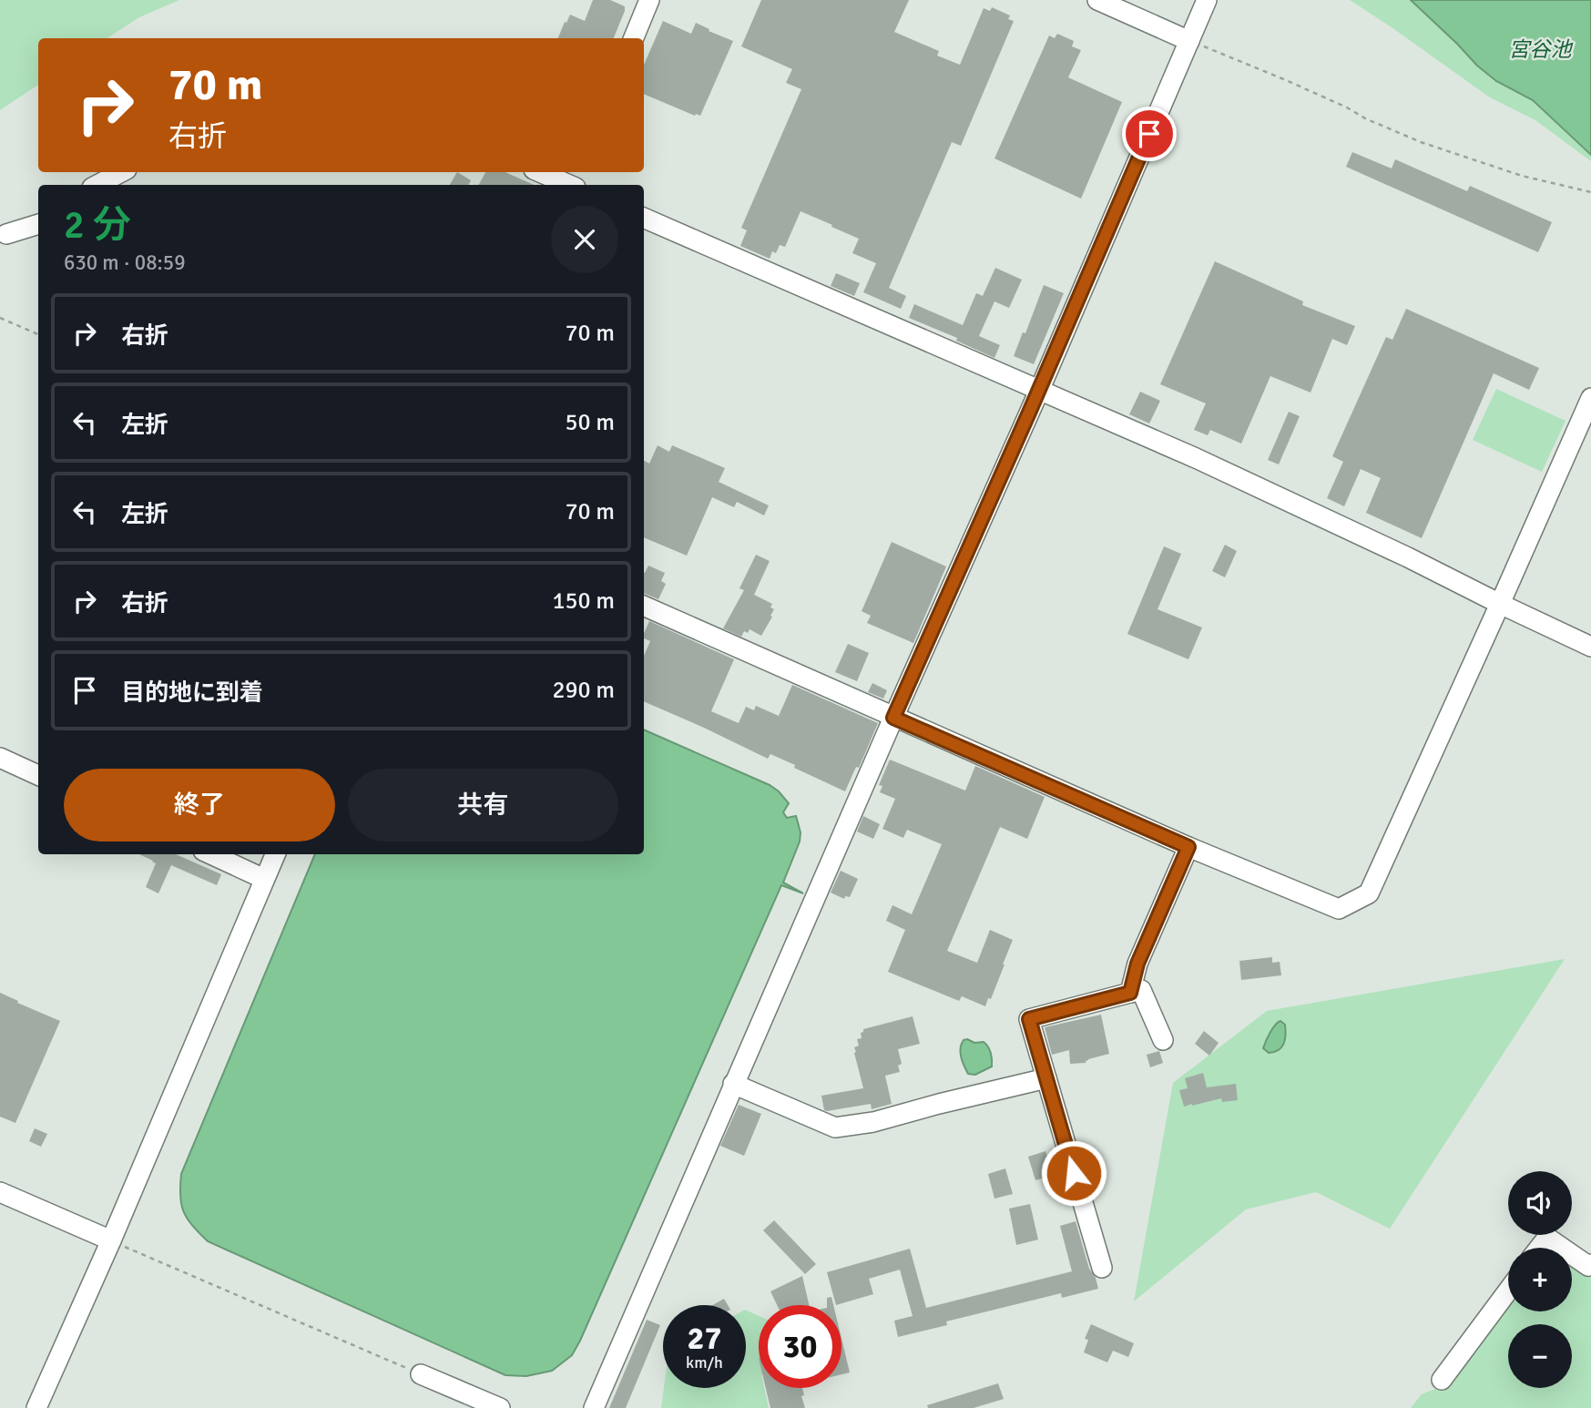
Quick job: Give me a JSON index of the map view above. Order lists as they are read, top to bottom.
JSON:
{
  "water": ["宮谷池"],
  "page": {
    "turn": ["70 m", "右折"],
    "heading": ["2 分", "630 m · 08:59"],
    "list": [
      {
        "name": "右折",
        "value": "70 m"
      },
      {
        "name": "左折",
        "value": "50 m"
      },
      {
        "name": "左折",
        "value": "70 m"
      },
      {
        "name": "右折",
        "value": "150 m"
      },
      {
        "name": "目的地に到着",
        "value": "290 m"
      }
    ],
    "buttons": ["終了", "共有"],
    "map_buttons": ["+", "−"],
    "speed": "27 km/h",
    "limit": "30"
  }
}
